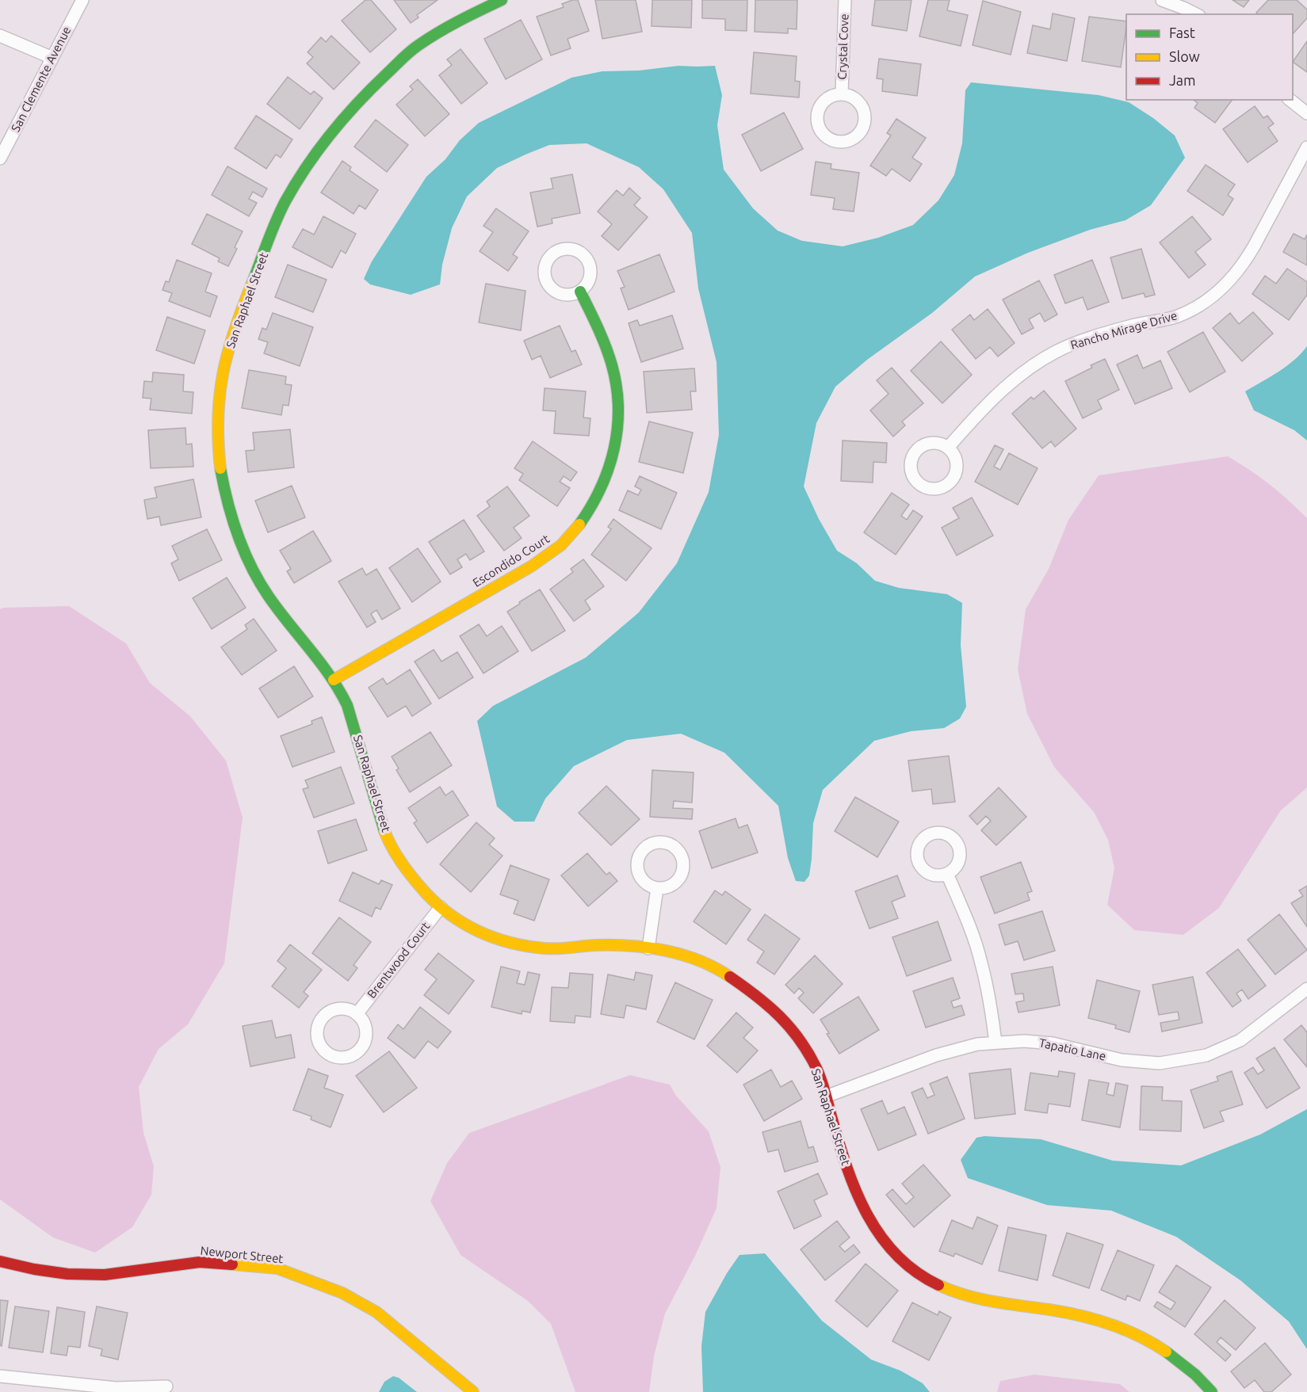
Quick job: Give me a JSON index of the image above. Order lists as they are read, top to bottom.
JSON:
{
  "streets": {
    "street": [
      "Crystal Cove",
      "San Clemente Avenue",
      "San Raphael Street",
      "Rancho Mirage Drive",
      "Escondido Court",
      "Brentwood Court",
      "Tapatio Lane",
      "Newport Street"
    ]
  },
  "crossings": [
    ["San Raphael Street", "Escondido Court"],
    ["San Raphael Street", "Brentwood Court"],
    ["San Raphael Street", "Tapatio Lane"]
  ],
  "legend": ["Fast", "Slow", "Jam"]
}
